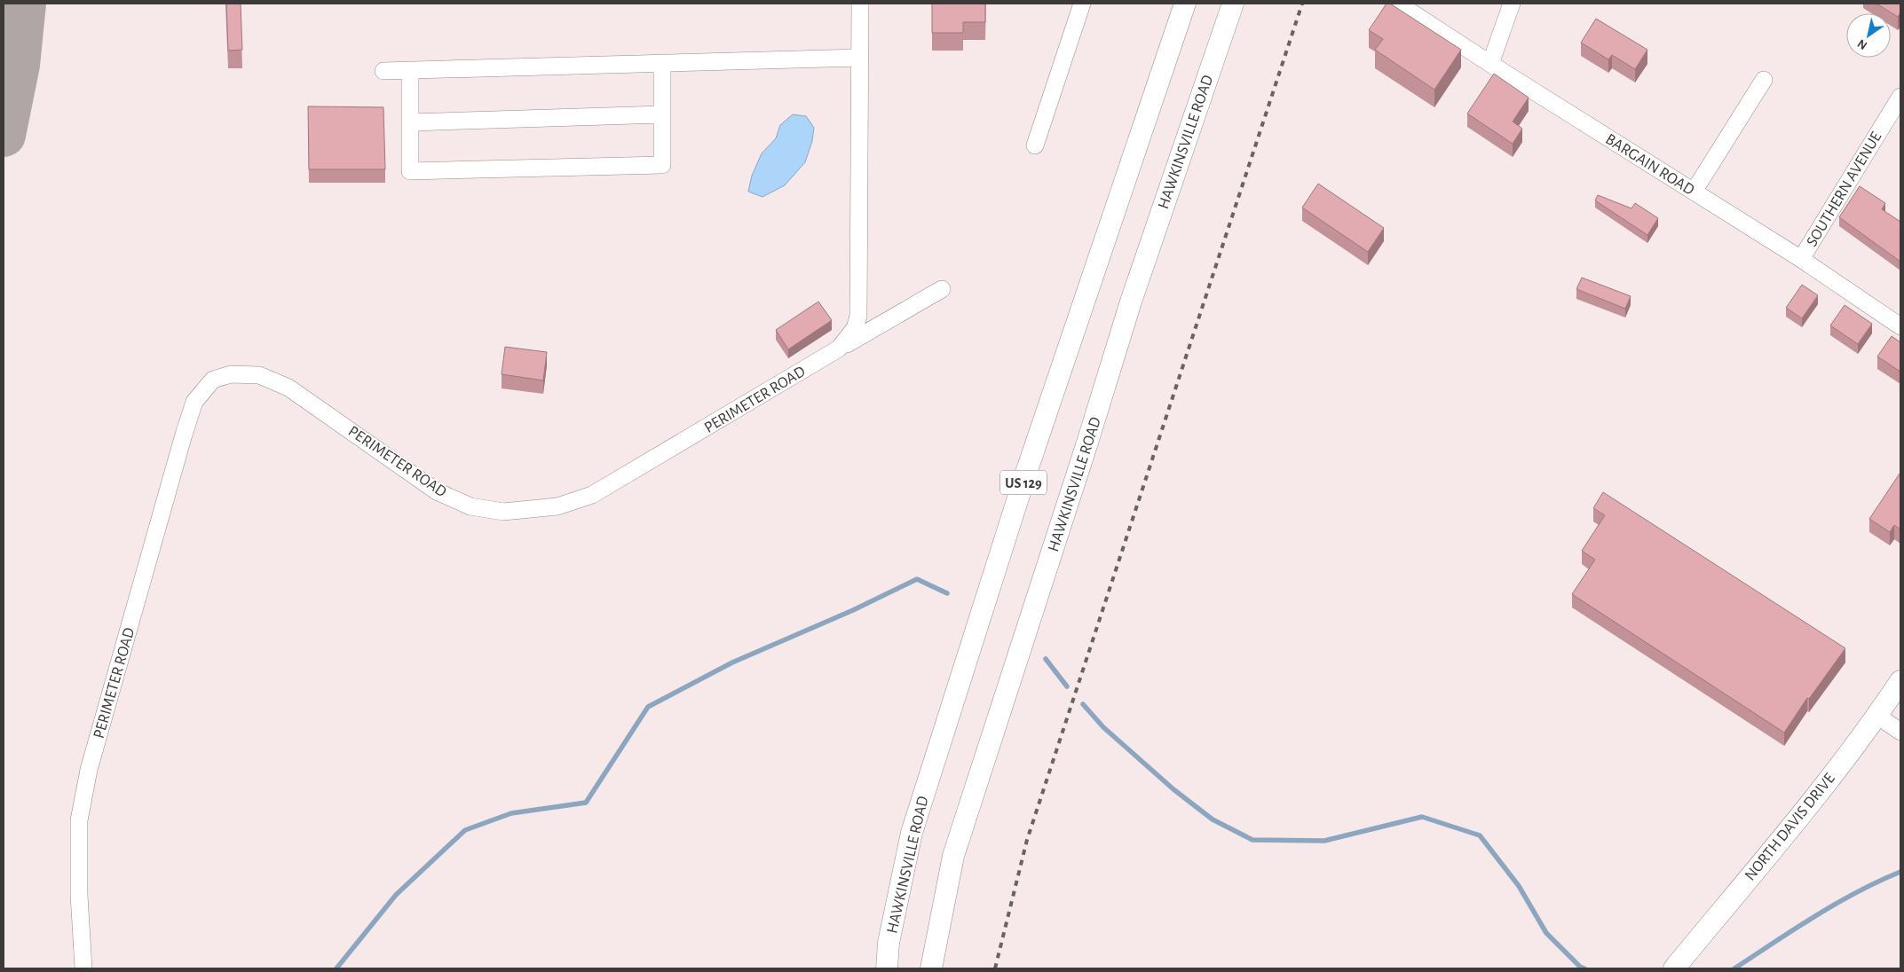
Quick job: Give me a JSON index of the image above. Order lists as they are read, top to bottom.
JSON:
{
  "streets": {
    "main road": ["HAWKINSVILLE ROAD", "US 129", "NORTH DAVIS DRIVE"],
    "street": ["BARGAIN ROAD", "SOUTHERN AVENUE", "PERIMETER ROAD"]
  },
  "crossings": [
    ["BARGAIN ROAD", "SOUTHERN AVENUE"]
  ],
  "north": "bottom left"
}
